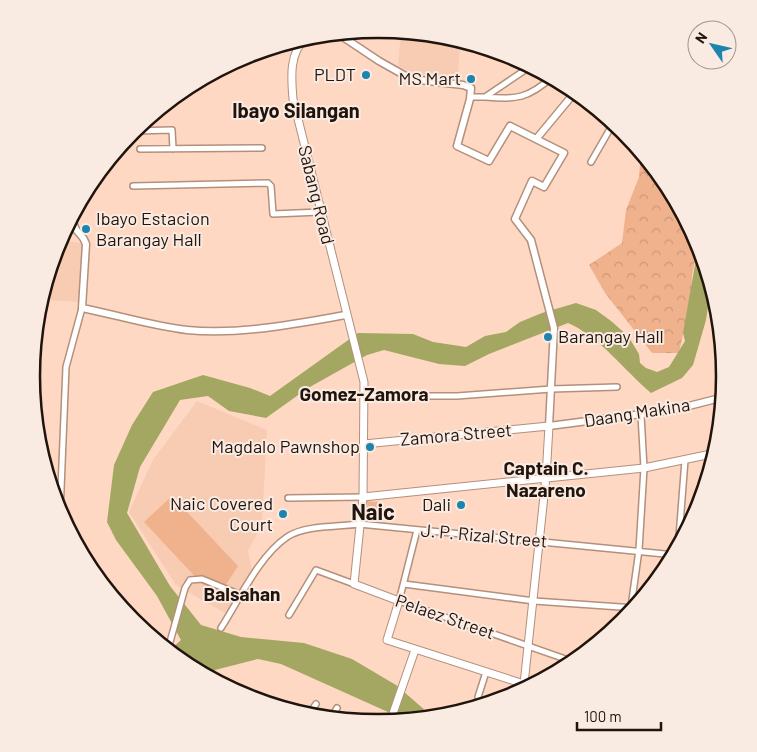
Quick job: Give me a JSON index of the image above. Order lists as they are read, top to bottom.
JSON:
{
  "streets": {
    "main road": ["Sabang Road", "Zamora Street", "Pelaez Street"],
    "street": ["Daang Makina", "J. P. Rizal Street"]
  },
  "crossings": [
    ["Sabang Road", "Zamora Street"],
    ["Sabang Road", "J. P. Rizal Street"],
    ["Sabang Road", "Pelaez Street"],
    ["Daang Makina", "Zamora Street"]
  ],
  "districts": [
    "Ibayo Silangan",
    "Gomez-Zamora",
    "Captain C. Nazareno",
    "Naic",
    "Balsahan"
  ],
  "places": [
    "PLDT",
    "MS Mart",
    "Ibayo Estacion Barangay Hall",
    "Barangay Hall",
    "Magdalo Pawnshop",
    "Dali",
    "Naic Covered Court"
  ],
  "scale_bar": "100 m",
  "north": "top left"
}
